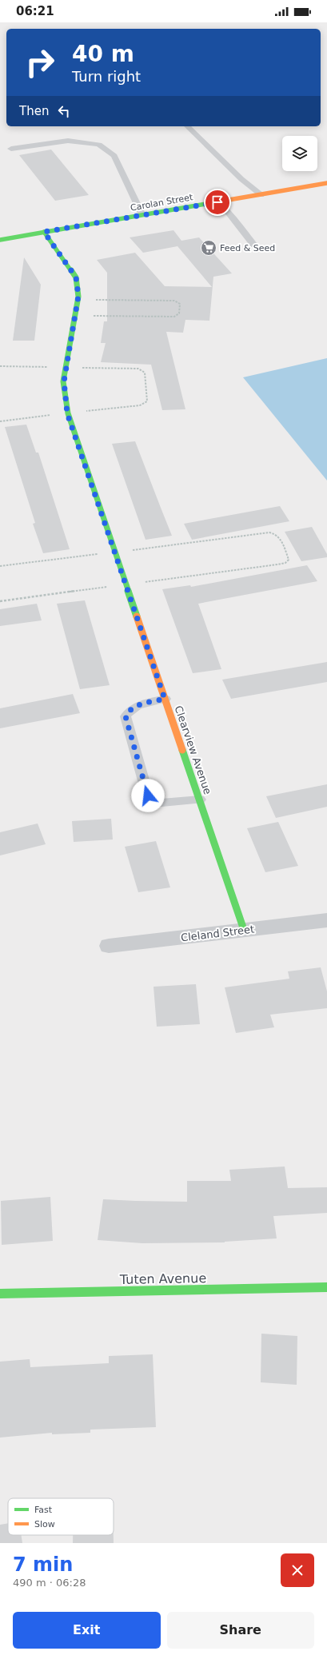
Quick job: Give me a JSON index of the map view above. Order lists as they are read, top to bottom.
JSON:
{
  "streets": {
    "street": [
      "Carolan Street",
      "Clearview Avenue",
      "Cleland Street",
      "Tuten Avenue"
    ]
  },
  "crossings": [
    ["Carolan Street", "Clearview Avenue"],
    ["Clearview Avenue", "Cleland Street"]
  ],
  "places": {
    "supermarket": ["Feed & Seed"]
  },
  "legend": ["Fast", "Slow"],
  "page": {
    "status": "06:21",
    "turn": ["40 m", "Turn right"],
    "then": "Then",
    "heading": ["7 min", "490 m · 06:28"],
    "buttons": ["Exit", "Share"]
  }
}
